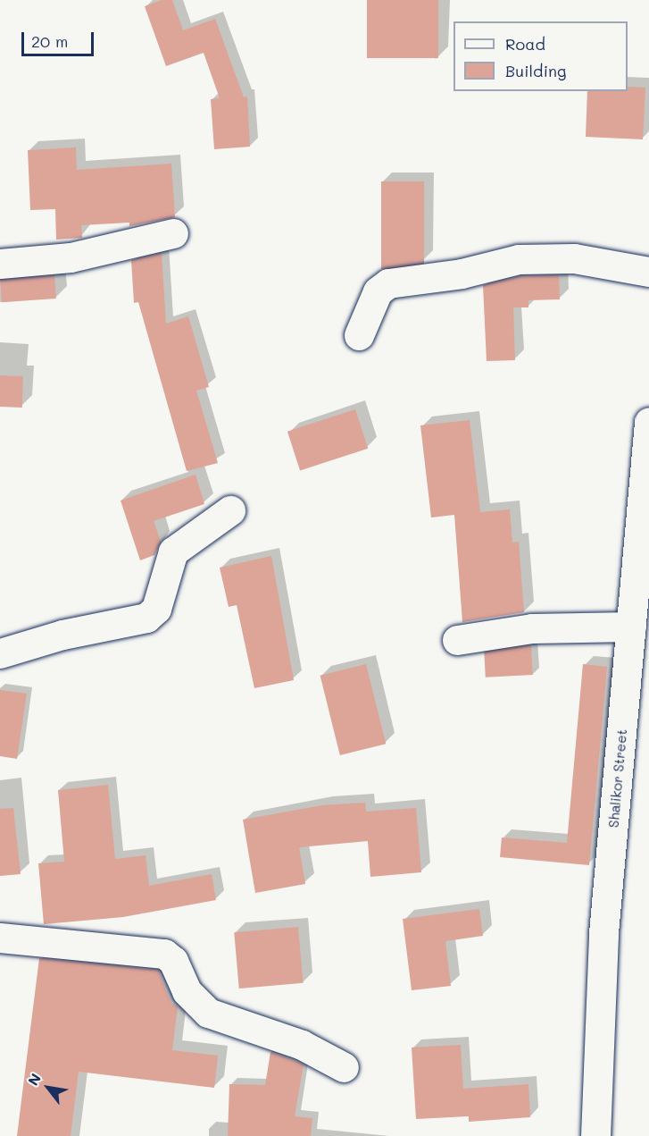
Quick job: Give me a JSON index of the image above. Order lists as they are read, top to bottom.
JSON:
{
  "streets": {
    "street": ["Shаlikor Street"]
  },
  "legend": ["Road", "Building"],
  "scale_bar": "20 m",
  "north": "top left"
}
